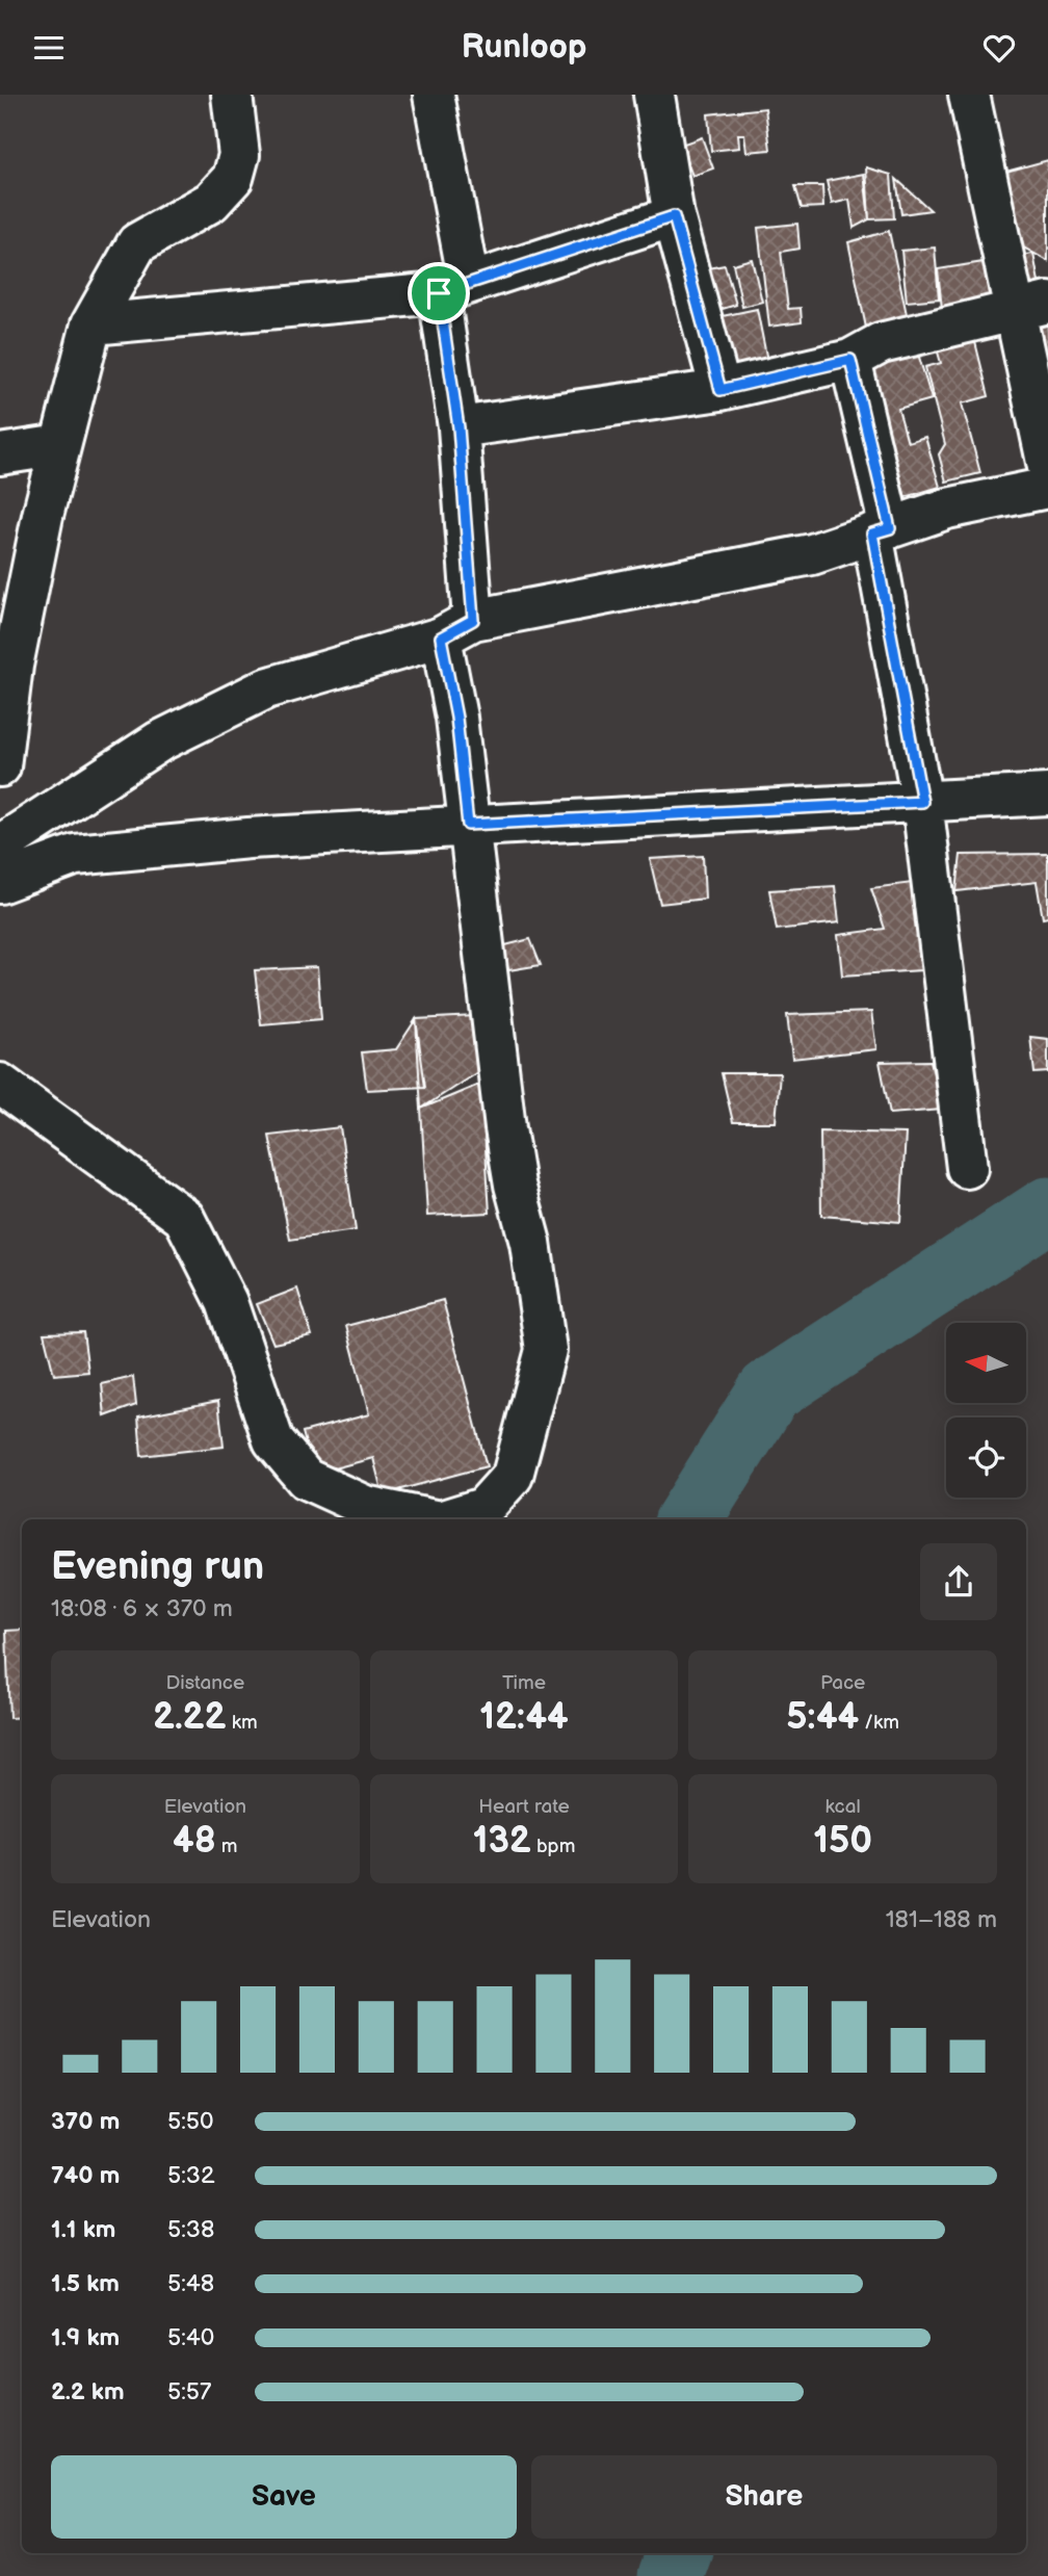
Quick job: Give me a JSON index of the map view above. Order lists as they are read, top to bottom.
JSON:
{
  "north": "left",
  "page": {
    "header": "Runloop",
    "heading": ["Evening run", "18:08 · 6 × 370 m"],
    "stats": [
      ["Distance", "2.22 km"],
      ["Time", "12:44"],
      ["Pace", "5:44 /km"],
      ["Elevation", "48 m"],
      ["Heart rate", "132 bpm"],
      ["kcal", "150"]
    ],
    "chart": ["Elevation", "181–188 m"],
    "list": [
      {
        "name": "370 m",
        "note": "5:50"
      },
      {
        "name": "740 m",
        "note": "5:32"
      },
      {
        "name": "1.1 km",
        "note": "5:38"
      },
      {
        "name": "1.5 km",
        "note": "5:48"
      },
      {
        "name": "1.9 km",
        "note": "5:40"
      },
      {
        "name": "2.2 km",
        "note": "5:57"
      }
    ],
    "buttons": ["Save", "Share"]
  }
}
